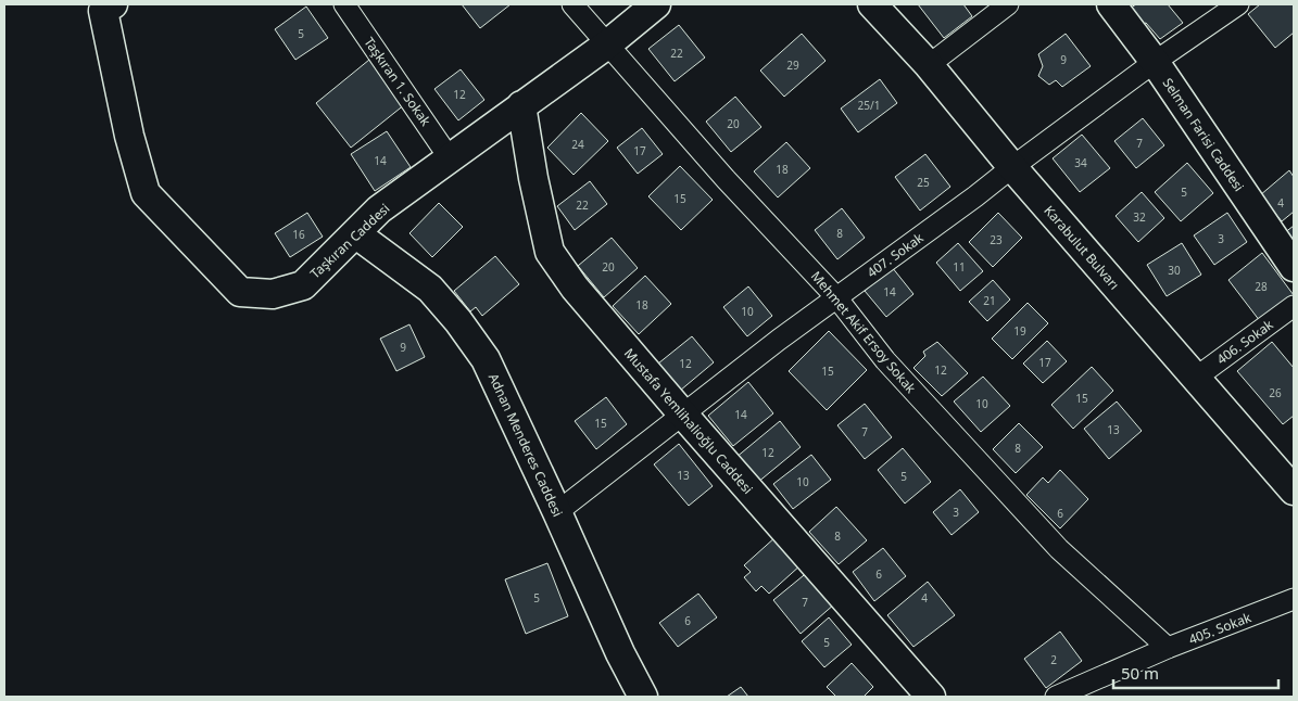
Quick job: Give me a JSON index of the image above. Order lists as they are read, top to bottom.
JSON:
{
  "streets": {
    "street": [
      "Taşkıran 1. Sokak",
      "Selman Farisi Caddesi",
      "Taşkıran Caddesi",
      "Karabulut Bulvarı",
      "407. Sokak",
      "Mehmet Akif Ersoy Sokak",
      "406. Sokak",
      "Mustafa Yemlihalioğlu Caddesi",
      "Adnan Menderes Caddesi",
      "405. Sokak"
    ]
  },
  "crossings": [
    ["Taşkıran 1. Sokak", "Taşkıran Caddesi"],
    ["Selman Farisi Caddesi", "407. Sokak"],
    ["Taşkıran Caddesi", "Mehmet Akif Ersoy Sokak"],
    ["Taşkıran Caddesi", "Mustafa Yemlihalioğlu Caddesi"],
    ["Taşkıran Caddesi", "Adnan Menderes Caddesi"],
    ["Karabulut Bulvarı", "407. Sokak"],
    ["Karabulut Bulvarı", "406. Sokak"],
    ["407. Sokak", "Mehmet Akif Ersoy Sokak"],
    ["407. Sokak", "Mustafa Yemlihalioğlu Caddesi"],
    ["407. Sokak", "Adnan Menderes Caddesi"],
    ["Mehmet Akif Ersoy Sokak", "405. Sokak"]
  ],
  "house_numbers": [
    "5",
    "22",
    "9",
    "29",
    "12",
    "25/1",
    "20",
    "7",
    "24",
    "17",
    "14",
    "34",
    "18",
    "25",
    "5",
    "15",
    "4",
    "22",
    "32",
    "8",
    "16",
    "3",
    "23",
    "20",
    "11",
    "30",
    "28",
    "14",
    "21",
    "18",
    "10",
    "19",
    "9",
    "17",
    "12",
    "12",
    "15",
    "26",
    "15",
    "10",
    "14",
    "15",
    "13",
    "7",
    "8",
    "12",
    "13",
    "5",
    "10",
    "3",
    "6",
    "8",
    "6",
    "5",
    "4",
    "7",
    "6",
    "5",
    "2"
  ],
  "scale_bar": "50 m"
}
